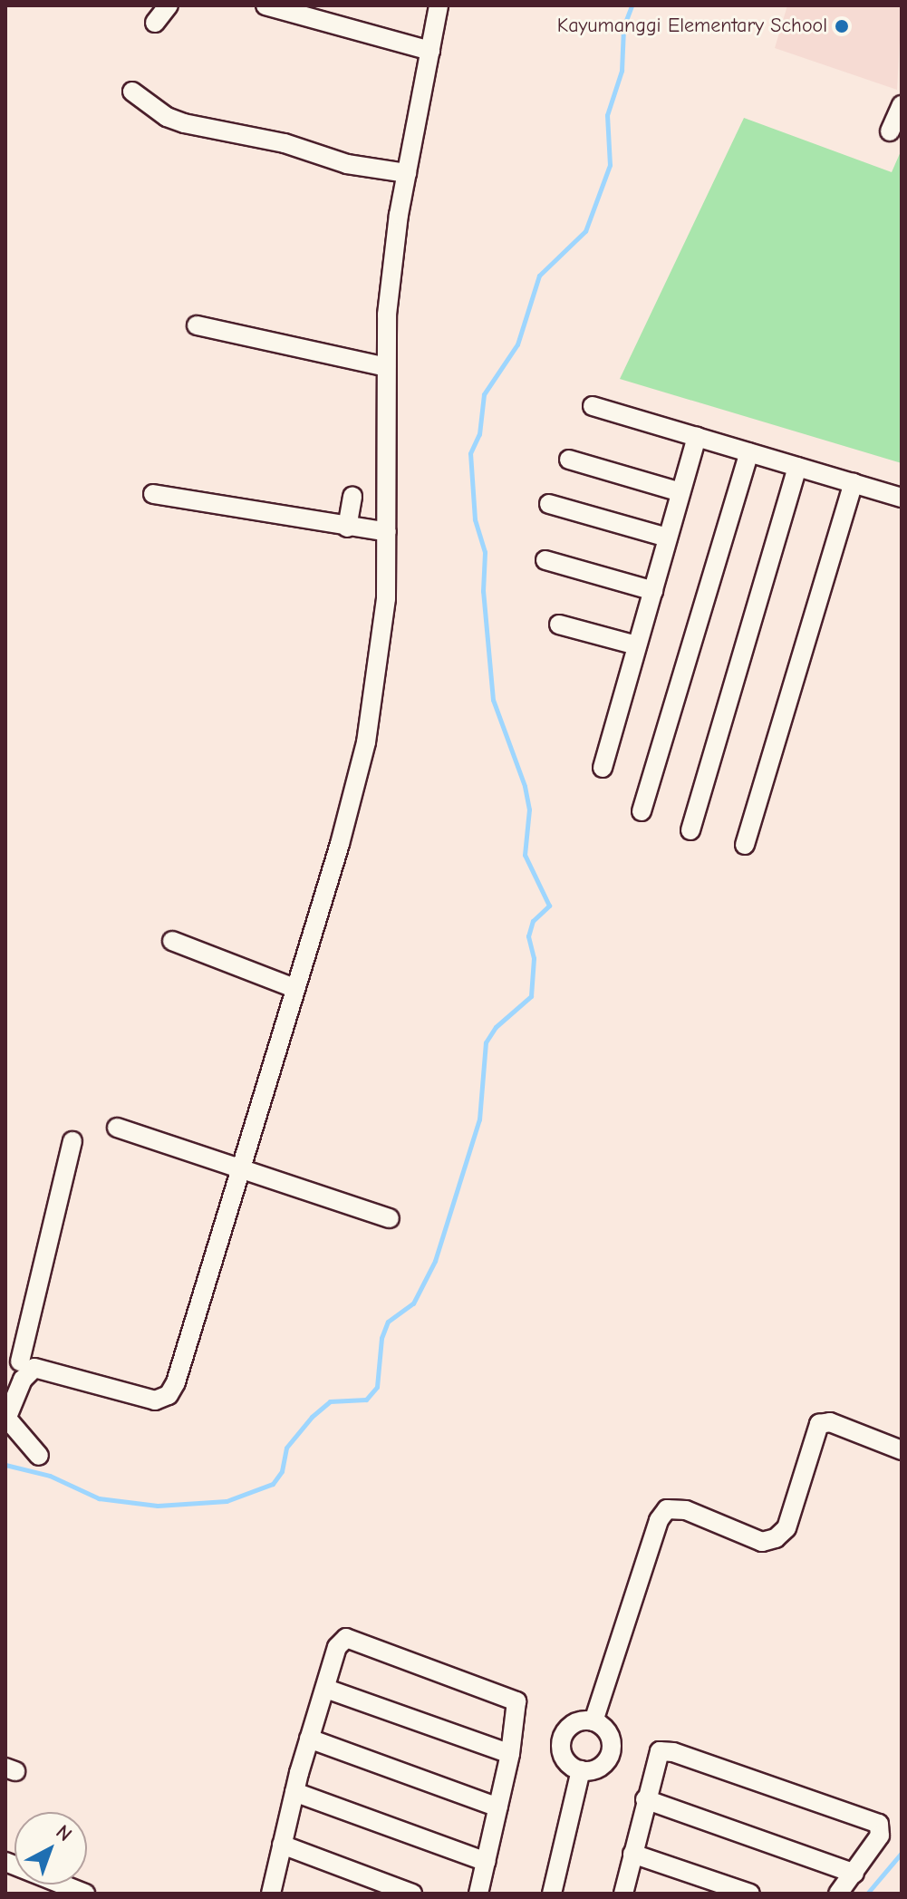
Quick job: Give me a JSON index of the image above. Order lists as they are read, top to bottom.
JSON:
{
  "places": ["Kayumanggi Elementary School"],
  "north": "top right"
}
